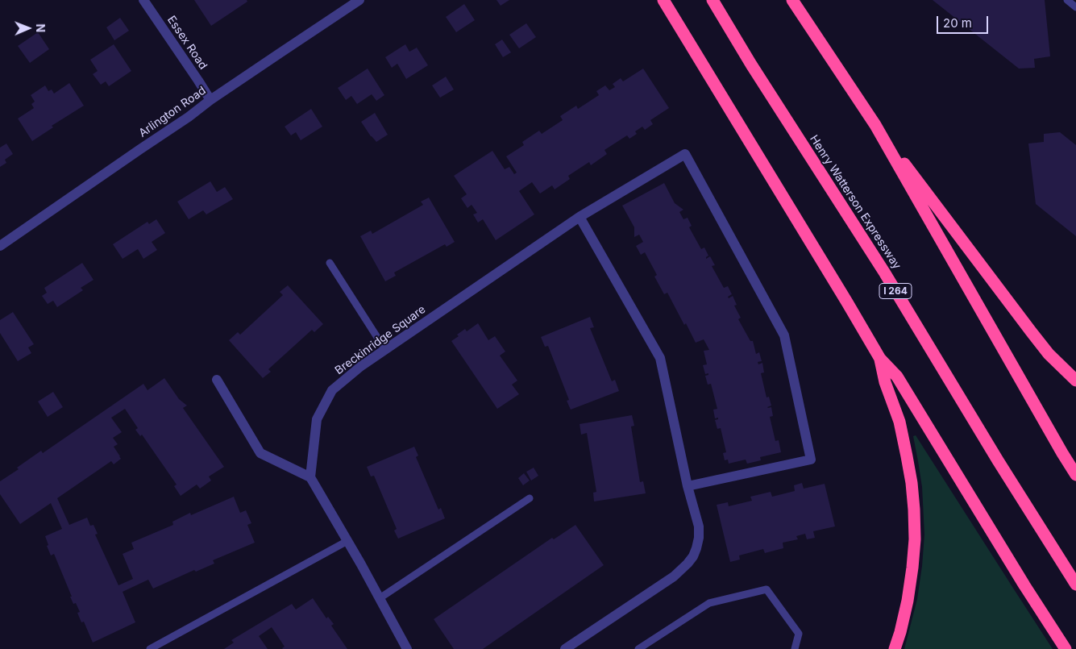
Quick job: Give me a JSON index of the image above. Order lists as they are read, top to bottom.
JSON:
{
  "streets": {
    "highway": ["Henry Watterson Expressway", "I 264"],
    "street": ["Essex Road", "Arlington Road", "Breckinridge Square"]
  },
  "crossings": [
    ["Essex Road", "Arlington Road"]
  ],
  "scale_bar": "20 m",
  "north": "right"
}
